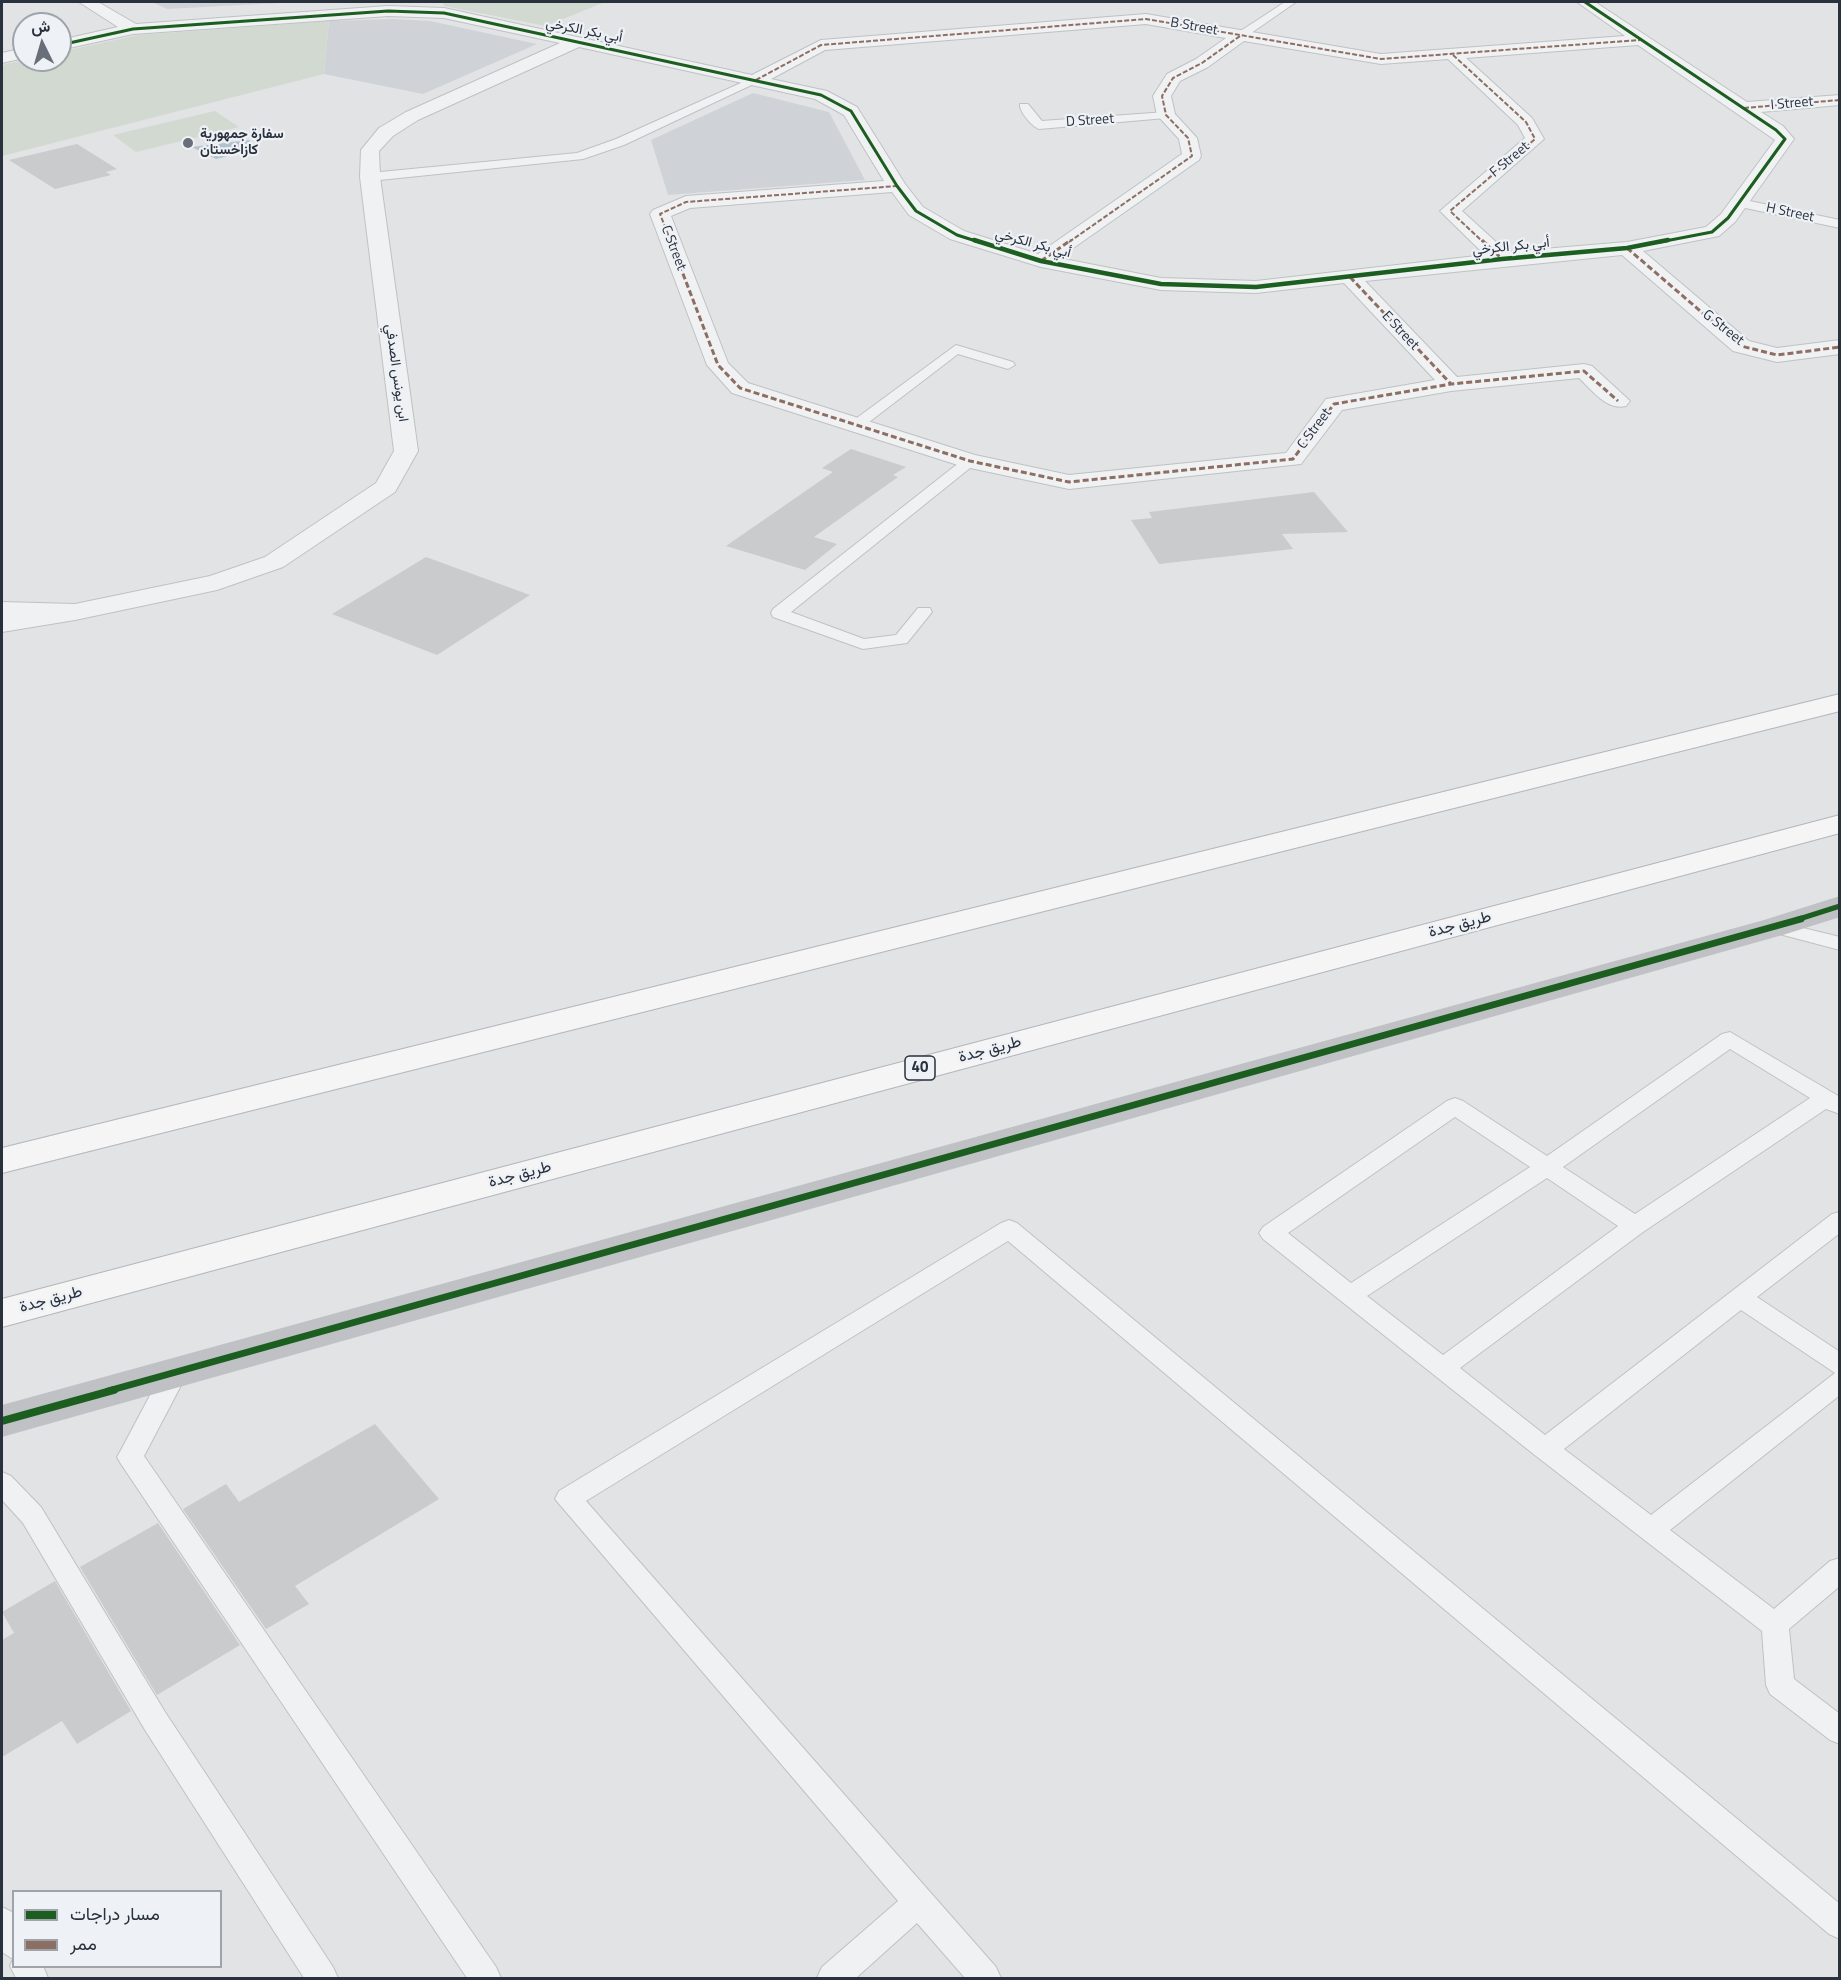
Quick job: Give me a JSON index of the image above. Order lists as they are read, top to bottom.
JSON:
{
  "streets": {
    "highway": ["طريق جدة", "40"],
    "street": [
      "B Street",
      "أبي بكر الكرخي",
      "I Street",
      "F Street",
      "C Street",
      "G Street",
      "E Street",
      "ابن يونس الصدفي"
    ],
    "lane": ["D Street", "H Street"]
  },
  "crossings": [
    ["B Street", "أبي بكر الكرخي"],
    ["B Street", "F Street"],
    ["أبي بكر الكرخي", "I Street"],
    ["أبي بكر الكرخي", "F Street"],
    ["أبي بكر الكرخي", "H Street"],
    ["أبي بكر الكرخي", "C Street"],
    ["أبي بكر الكرخي", "G Street"],
    ["أبي بكر الكرخي", "E Street"],
    ["أبي بكر الكرخي", "ابن يونس الصدفي"],
    ["C Street", "E Street"]
  ],
  "places": ["سفارة جمهورية كازاخستان"],
  "legend": ["مسار دراجات", "ممر"],
  "north": "top"
}
